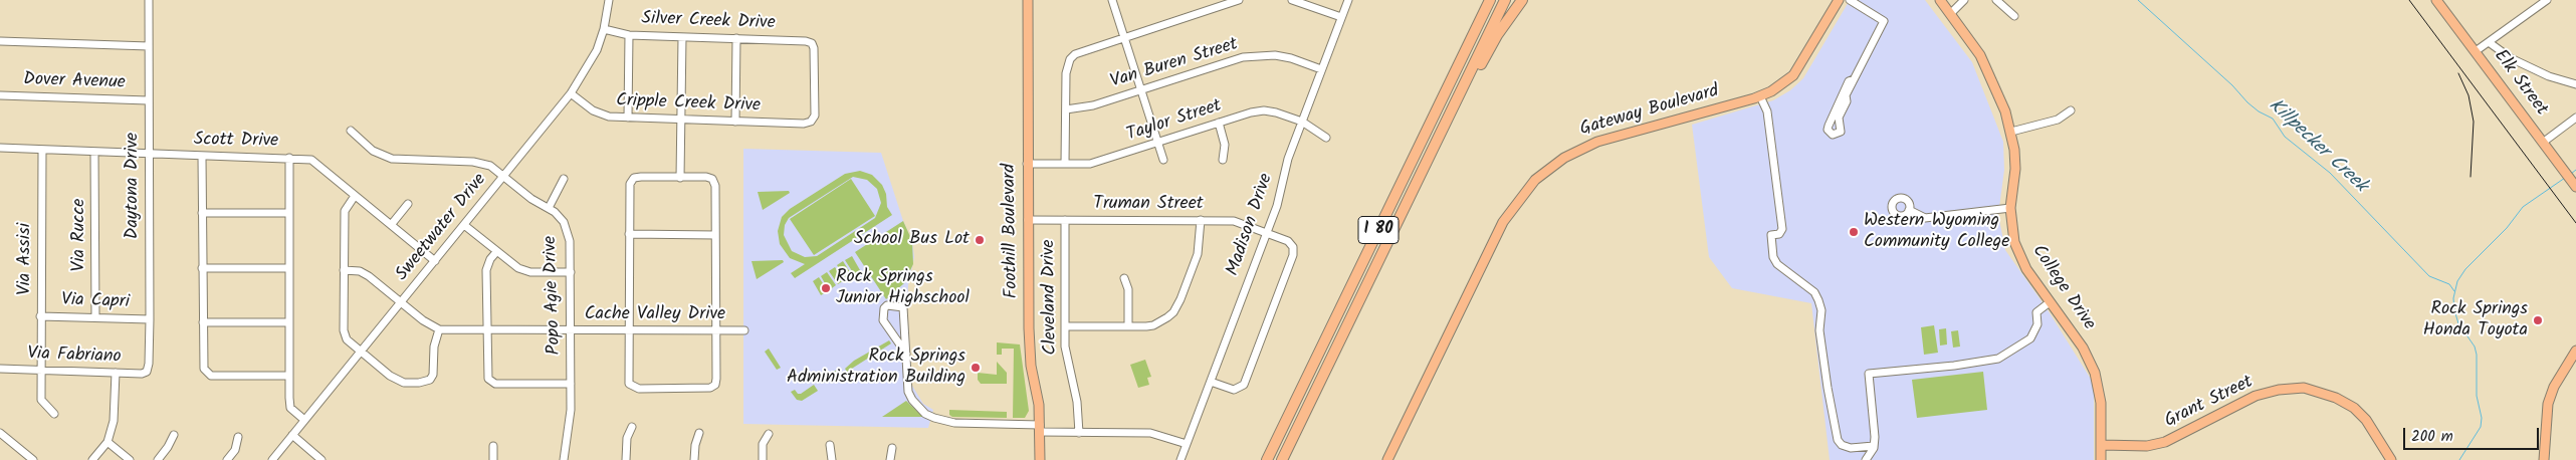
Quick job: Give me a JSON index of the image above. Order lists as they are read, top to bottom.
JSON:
{
  "streets": {
    "highway": ["I 80"],
    "main road": [
      "Elk Street",
      "Gateway Boulevard",
      "Foothill Boulevard",
      "College Drive",
      "Grant Street"
    ],
    "street": [
      "Silver Creek Drive",
      "Van Buren Street",
      "Dover Avenue",
      "Cripple Creek Drive",
      "Taylor Street",
      "Scott Drive",
      "Daytona Drive",
      "Truman Street",
      "Madison Drive",
      "Sweetwater Drive",
      "Via Rucce",
      "Via Assisi",
      "Popo Agie Drive",
      "Cleveland Drive",
      "Via Capri",
      "Cache Valley Drive",
      "Via Fabriano"
    ]
  },
  "crossings": [
    ["Silver Creek Drive", "Cripple Creek Drive"],
    ["Silver Creek Drive", "Sweetwater Drive"],
    ["Van Buren Street", "Madison Drive"],
    ["Dover Avenue", "Daytona Drive"],
    ["Cripple Creek Drive", "Sweetwater Drive"],
    ["Taylor Street", "Madison Drive"],
    ["Taylor Street", "Foothill Boulevard"],
    ["Scott Drive", "Daytona Drive"],
    ["Scott Drive", "Sweetwater Drive"],
    ["Scott Drive", "Via Rucce"],
    ["Scott Drive", "Via Assisi"],
    ["Daytona Drive", "Via Capri"],
    ["Daytona Drive", "Via Fabriano"],
    ["Truman Street", "Madison Drive"],
    ["Truman Street", "Foothill Boulevard"],
    ["Truman Street", "Cleveland Drive"],
    ["Sweetwater Drive", "Popo Agie Drive"],
    ["Via Rucce", "Via Capri"],
    ["Via Assisi", "Via Capri"],
    ["Via Assisi", "Via Fabriano"],
    ["College Drive", "Grant Street"],
    ["Popo Agie Drive", "Cache Valley Drive"]
  ],
  "water": ["Killpecker Creek"],
  "places": [
    "Western Wyoming Community College",
    "School Bus Lot",
    "Rock Springs Junior Highschool",
    "Rock Springs Honda Toyota",
    "Rock Springs Administration Building"
  ],
  "scale_bar": "200 m"
}
